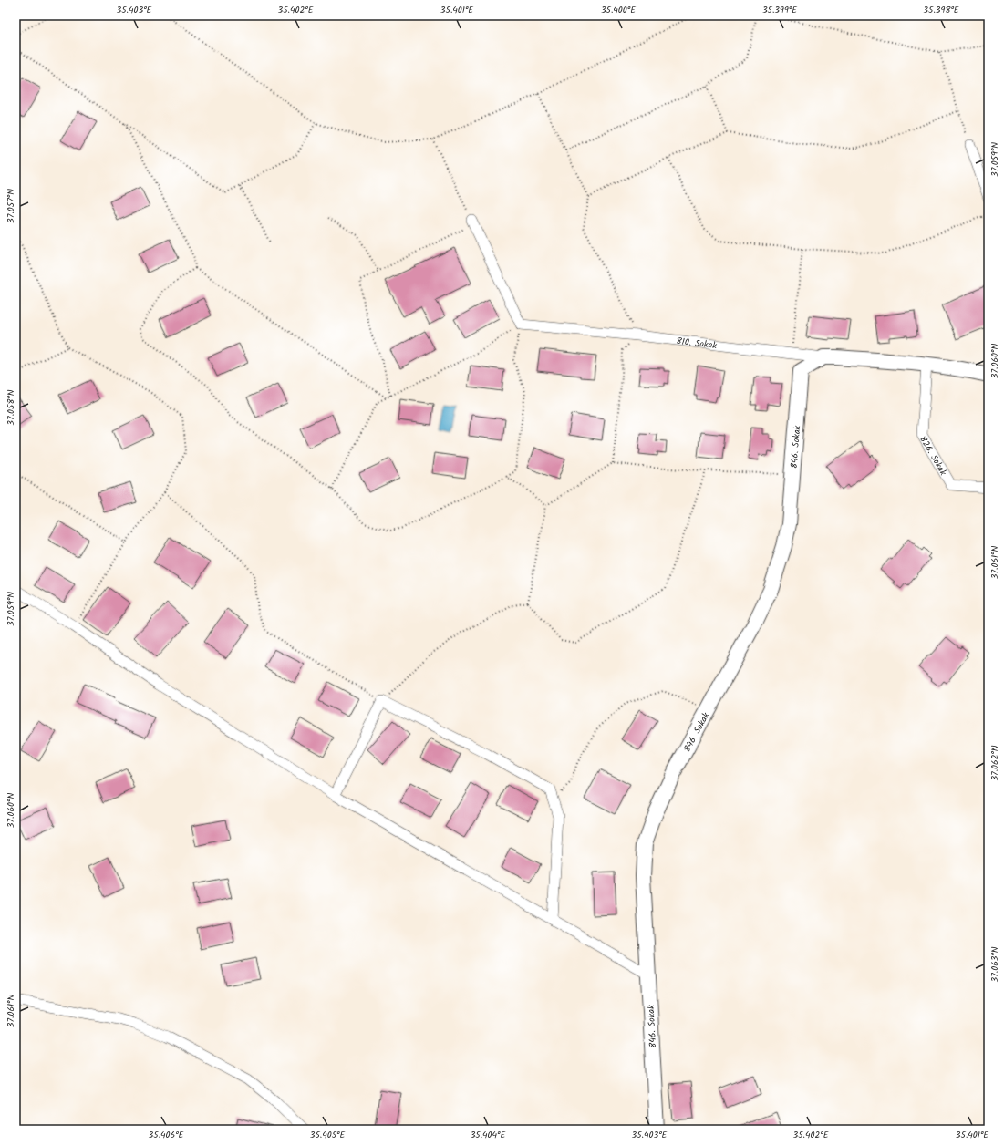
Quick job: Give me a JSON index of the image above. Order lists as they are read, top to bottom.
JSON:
{
  "streets": {
    "street": ["810. Sokak", "846. Sokak", "826. Sokak"]
  },
  "crossings": [
    ["810. Sokak", "846. Sokak"],
    ["810. Sokak", "826. Sokak"]
  ],
  "coordinates": [
    "35.403°E",
    "35.402°E",
    "35.401°E",
    "35.400°E",
    "35.399°E",
    "35.398°E",
    "37.059°N",
    "37.057°N",
    "37.060°N",
    "37.058°N",
    "37.061°N",
    "37.062°N",
    "37.063°N",
    "35.406°E",
    "35.405°E",
    "35.404°E"
  ]
}
